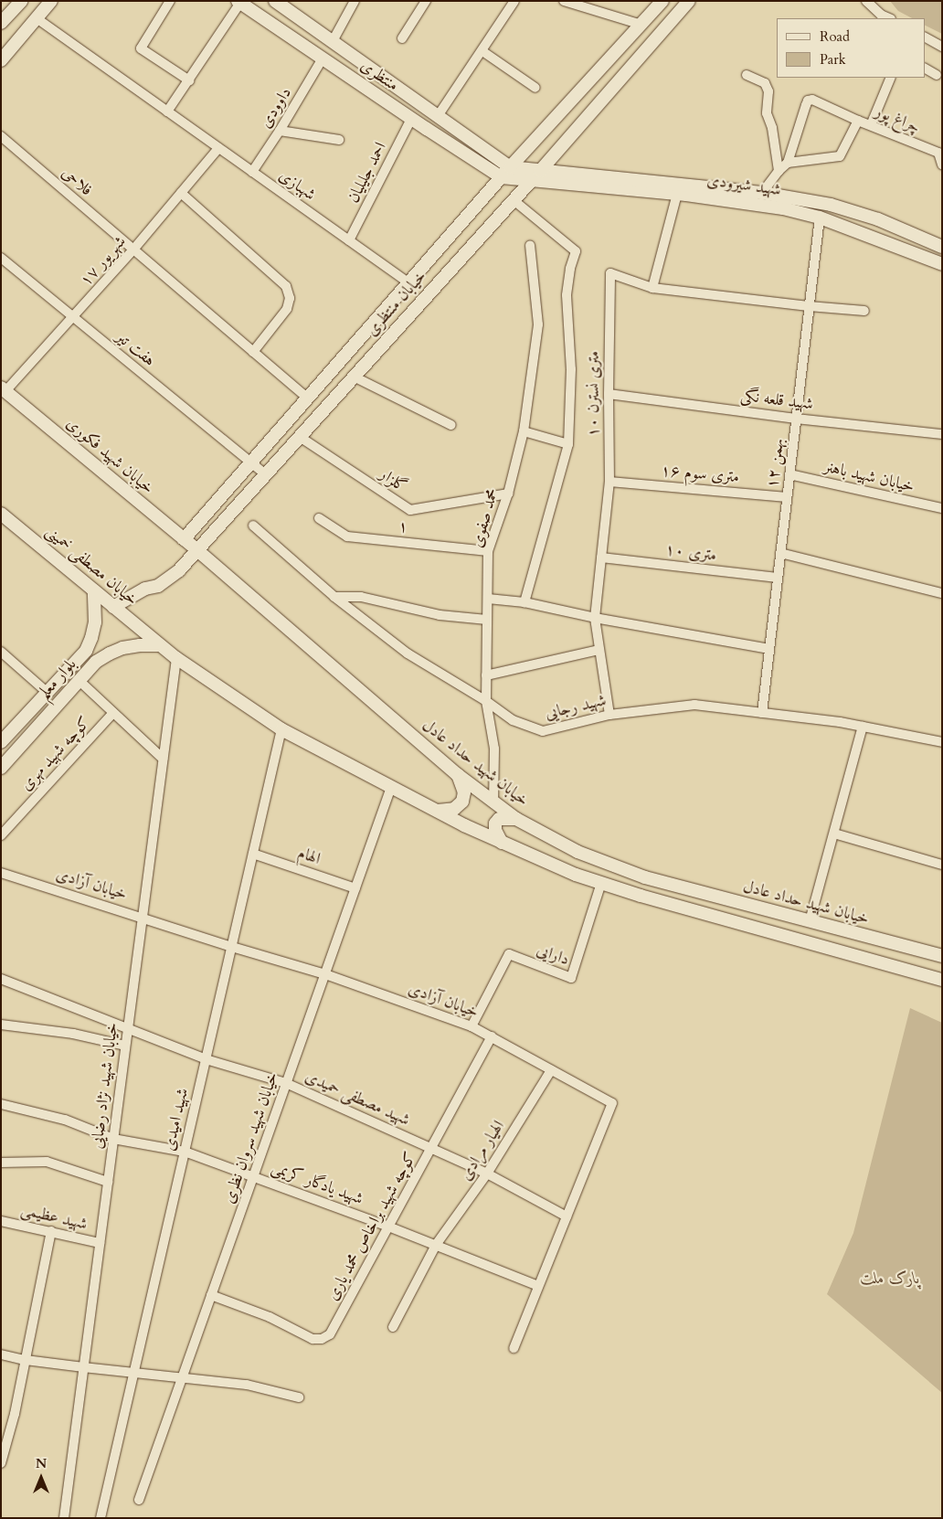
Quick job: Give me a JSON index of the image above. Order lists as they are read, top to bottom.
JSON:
{
  "streets": {
    "main road": [
      "منتظری",
      "شهید شیرودی",
      "خیابان منتظری",
      "خیابان شهید فکوری",
      "خیابان مصطفی خمینی",
      "بلوار معلم",
      "خیابان شهید حداد عادل"
    ],
    "street": [
      "داوودی",
      "چراغ پور",
      "احمد جلیلیان",
      "فلاحی",
      "شهبازی",
      "۱۷ شهریور",
      "هفت تیر",
      "۱۰ متری نسترن",
      "شهید قلعه نگی",
      "۱۲ بهمن",
      "۱۶ متری سوم",
      "خیابان شهید باهنر",
      "گلزار",
      "محمد صفوی",
      "۱",
      "۱۰ متری",
      "شهید رجایی",
      "کوچه شهید مهری",
      "الهام",
      "خیابان آزادی",
      "دارایی",
      "خیابان شهید نژاد رضایی",
      "شهید مصطفی حمیدی",
      "شهید امیدی",
      "خیابان شهید سروان نظری",
      "الهیار مرادی",
      "شهید یادگار کریمی",
      "شهید عظیمی",
      "کوچه شهید براخاص محمد یاری"
    ]
  },
  "crossings": [
    ["منتظری", "داوودی"],
    ["منتظری", "احمد جلیلیان"],
    ["منتظری", "خیابان منتظری"],
    ["داوودی", "شهبازی"],
    ["احمد جلیلیان", "شهبازی"],
    ["فلاحی", "۱۷ شهریور"],
    ["فلاحی", "خیابان منتظری"],
    ["شهبازی", "۱۷ شهریور"],
    ["شهبازی", "خیابان منتظری"],
    ["شهید شیرودی", "خیابان منتظری"],
    ["شهید شیرودی", "۱۲ بهمن"],
    ["۱۷ شهریور", "هفت تیر"],
    ["۱۷ شهریور", "خیابان شهید فکوری"],
    ["خیابان منتظری", "هفت تیر"],
    ["خیابان منتظری", "خیابان شهید فکوری"],
    ["خیابان منتظری", "گلزار"],
    ["خیابان منتظری", "خیابان مصطفی خمینی"],
    ["خیابان منتظری", "خیابان شهید حداد عادل"],
    ["۱۰ متری نسترن", "شهید قلعه نگی"],
    ["۱۰ متری نسترن", "۱۲ بهمن"],
    ["۱۰ متری نسترن", "۱۶ متری سوم"],
    ["۱۰ متری نسترن", "۱۰ متری"],
    ["۱۰ متری نسترن", "شهید رجایی"],
    ["شهید قلعه نگی", "۱۲ بهمن"],
    ["خیابان شهید فکوری", "خیابان شهید حداد عادل"],
    ["۱۲ بهمن", "۱۶ متری سوم"],
    ["۱۲ بهمن", "خیابان شهید باهنر"],
    ["۱۲ بهمن", "۱۰ متری"],
    ["۱۲ بهمن", "شهید رجایی"],
    ["گلزار", "محمد صفوی"],
    ["محمد صفوی", "۱"],
    ["محمد صفوی", "شهید رجایی"],
    ["محمد صفوی", "خیابان شهید حداد عادل"],
    ["خیابان مصطفی خمینی", "بلوار معلم"],
    ["الهام", "شهید امیدی"],
    ["الهام", "خیابان شهید سروان نظری"],
    ["خیابان آزادی", "دارایی"],
    ["خیابان آزادی", "خیابان شهید نژاد رضایی"],
    ["خیابان آزادی", "شهید مصطفی حمیدی"],
    ["خیابان آزادی", "شهید امیدی"],
    ["خیابان آزادی", "خیابان شهید سروان نظری"],
    ["خیابان آزادی", "الهیار مرادی"],
    ["خیابان آزادی", "شهید یادگار کریمی"],
    ["خیابان آزادی", "کوچه شهید براخاص محمد یاری"],
    ["خیابان شهید نژاد رضایی", "شهید مصطفی حمیدی"],
    ["خیابان شهید نژاد رضایی", "شهید یادگار کریمی"],
    ["خیابان شهید نژاد رضایی", "شهید عظیمی"],
    ["شهید مصطفی حمیدی", "شهید امیدی"],
    ["شهید مصطفی حمیدی", "خیابان شهید سروان نظری"],
    ["شهید مصطفی حمیدی", "الهیار مرادی"],
    ["شهید مصطفی حمیدی", "کوچه شهید براخاص محمد یاری"],
    ["شهید امیدی", "شهید یادگار کریمی"],
    ["خیابان شهید سروان نظری", "شهید یادگار کریمی"],
    ["خیابان شهید سروان نظری", "کوچه شهید براخاص محمد یاری"],
    ["الهیار مرادی", "شهید یادگار کریمی"],
    ["شهید یادگار کریمی", "کوچه شهید براخاص محمد یاری"]
  ],
  "parks": ["پارک ملت"],
  "legend": ["Road", "Park"],
  "north": "top"
}
